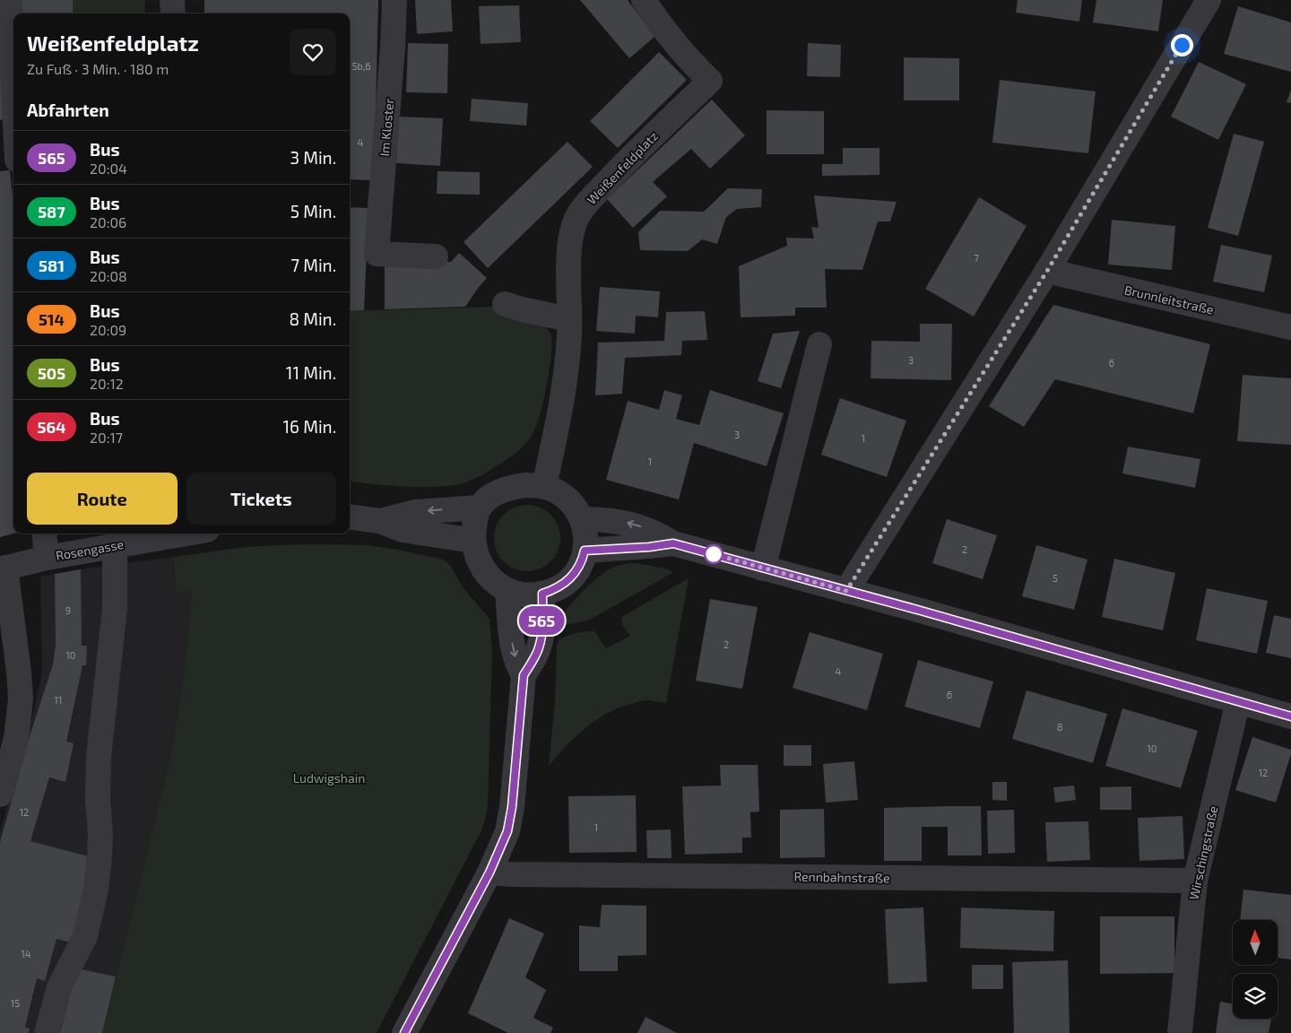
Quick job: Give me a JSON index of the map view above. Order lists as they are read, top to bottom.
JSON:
{
  "streets": {
    "street": [
      "Im Kloster",
      "Weißenfeldplatz",
      "Brunnleitstraße",
      "Rosengasse",
      "Wirschingstraße",
      "Rennbahnstraße"
    ]
  },
  "crossings": [
    ["Wirschingstraße", "Rennbahnstraße"]
  ],
  "parks": ["Ludwigshain"],
  "lines": ["bus line 565"],
  "house_numbers": [
    "5b,6",
    "4",
    "7",
    "3",
    "6",
    "3",
    "1",
    "1",
    "2",
    "5",
    "9",
    "2",
    "10",
    "4",
    "6",
    "11",
    "8",
    "10",
    "12",
    "12",
    "1",
    "14",
    "15"
  ],
  "north": "top",
  "page": {
    "on_map": "565",
    "heading": [
      ["Weißenfeldplatz", "Zu Fuß · 3 Min. · 180 m"],
      "Abfahrten"
    ],
    "list": [
      {
        "mark": "565",
        "name": "Bus",
        "note": "20:04",
        "value": "3 Min."
      },
      {
        "mark": "587",
        "name": "Bus",
        "note": "20:06",
        "value": "5 Min."
      },
      {
        "mark": "581",
        "name": "Bus",
        "note": "20:08",
        "value": "7 Min."
      },
      {
        "mark": "514",
        "name": "Bus",
        "note": "20:09",
        "value": "8 Min."
      },
      {
        "mark": "505",
        "name": "Bus",
        "note": "20:12",
        "value": "11 Min."
      },
      {
        "mark": "564",
        "name": "Bus",
        "note": "20:17",
        "value": "16 Min."
      }
    ],
    "buttons": ["Route", "Tickets"]
  }
}
